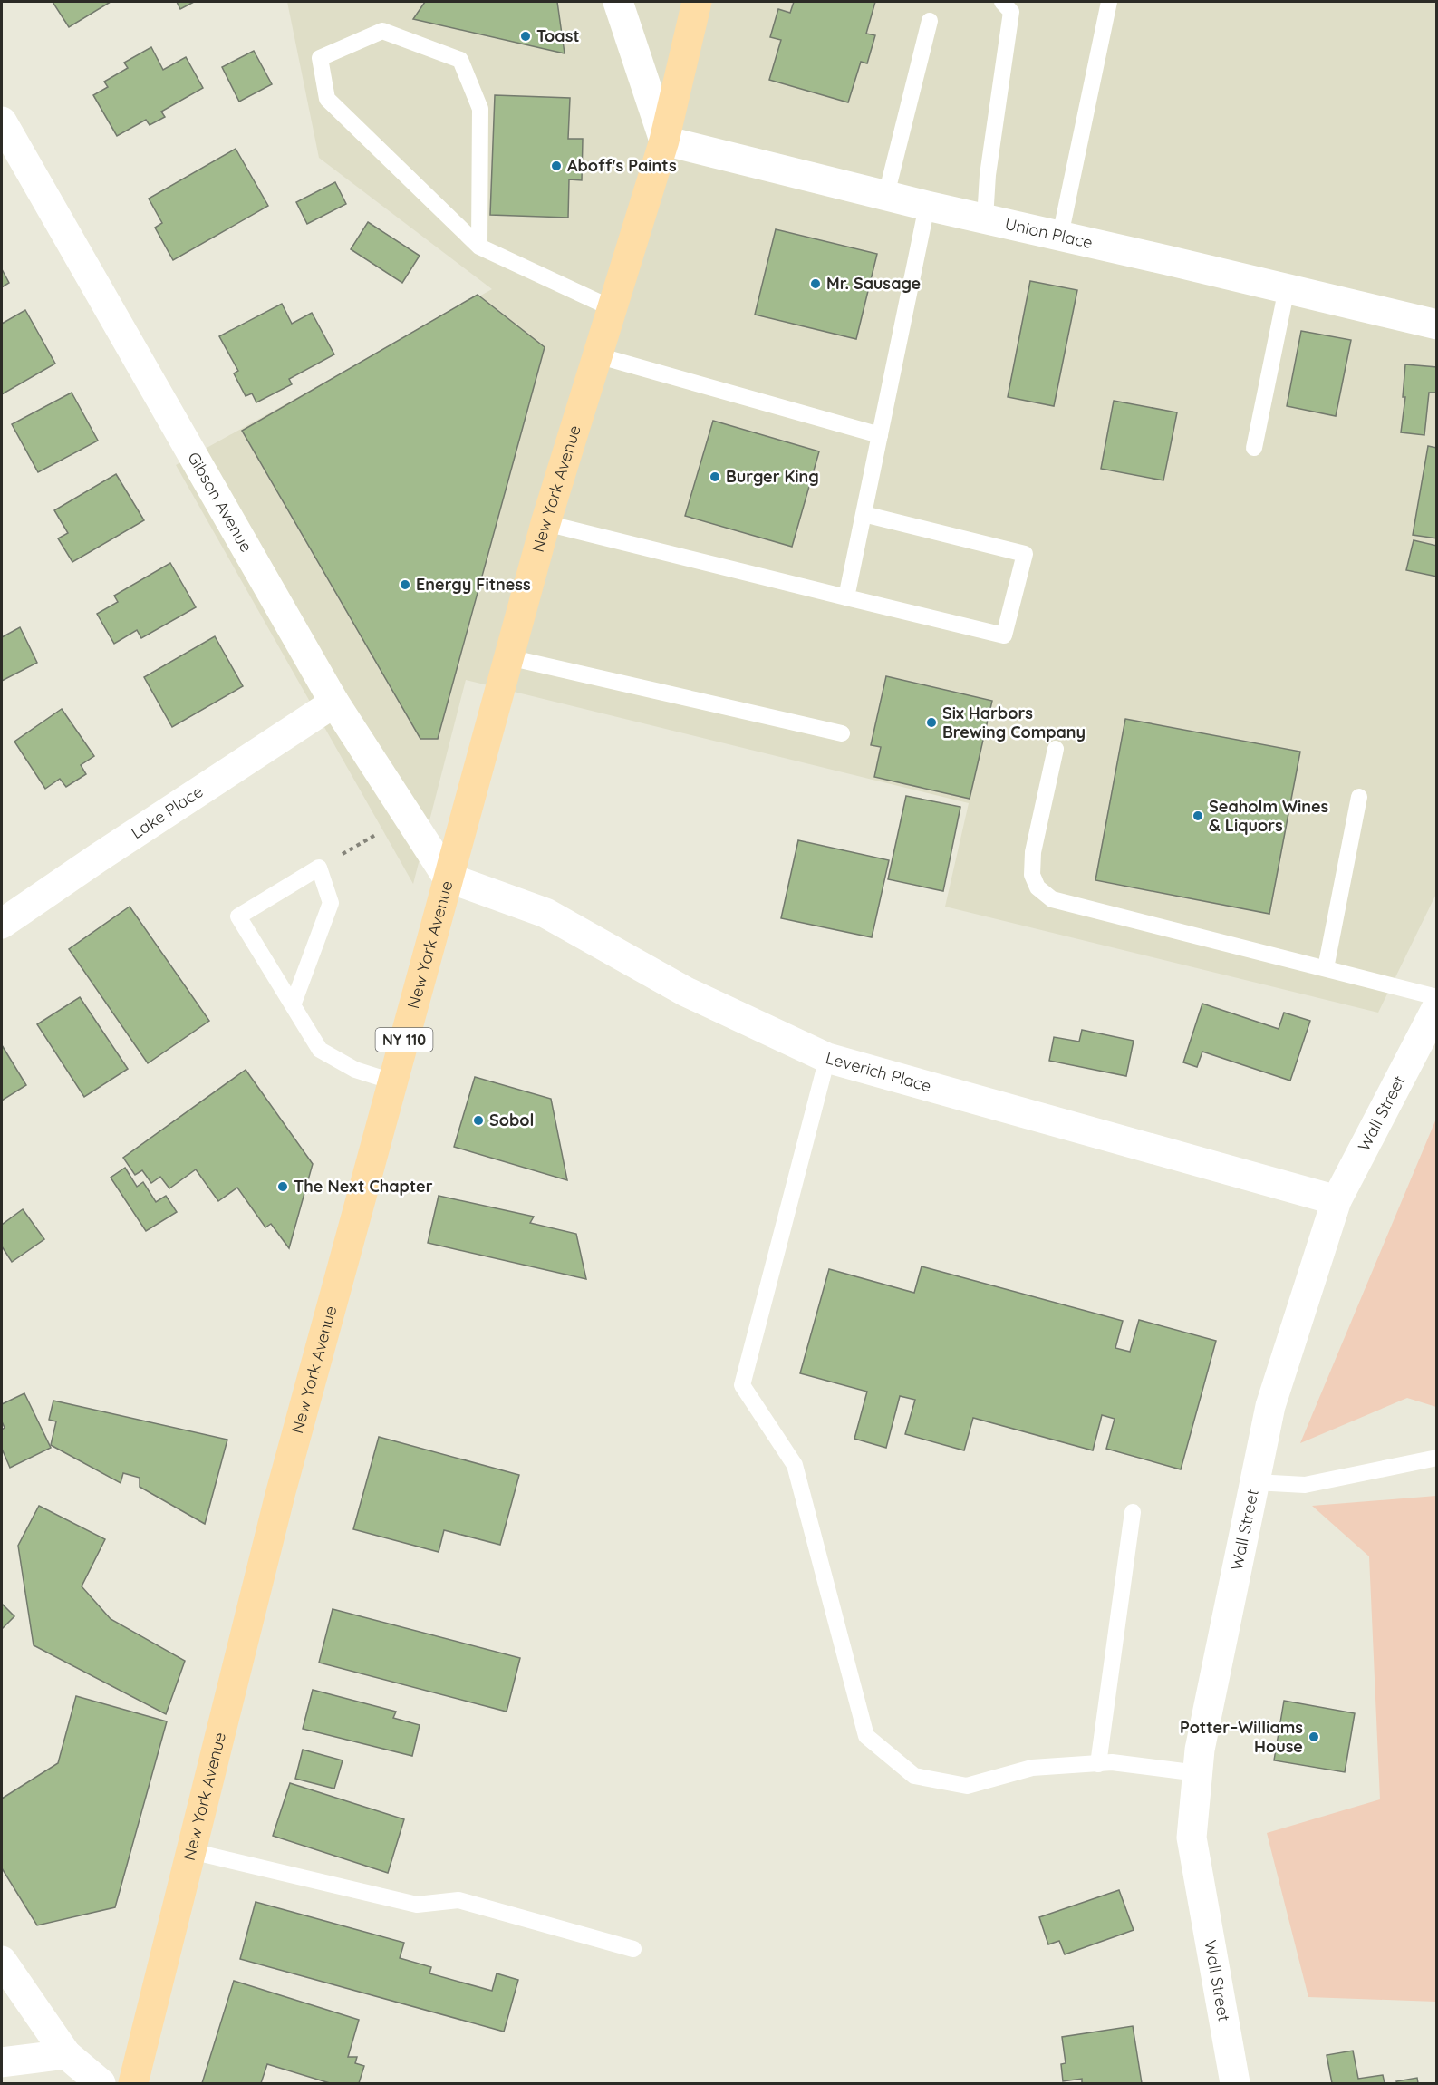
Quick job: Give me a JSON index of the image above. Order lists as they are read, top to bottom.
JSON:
{
  "streets": {
    "main road": ["New York Avenue", "NY 110"],
    "street": [
      "Union Place",
      "Gibson Avenue",
      "Lake Place",
      "Leverich Place",
      "Wall Street"
    ]
  },
  "crossings": [
    ["Union Place", "New York Avenue"],
    ["New York Avenue", "Gibson Avenue"],
    ["New York Avenue", "Leverich Place"],
    ["Gibson Avenue", "Lake Place"],
    ["Gibson Avenue", "Leverich Place"],
    ["Leverich Place", "Wall Street"]
  ],
  "places": [
    "Toast",
    "Aboff's Paints",
    "Mr. Sausage",
    "Burger King",
    "Energy Fitness",
    "Six Harbors Brewing Company",
    "Seaholm Wines & Liquors",
    "Sobol",
    "The Next Chapter",
    "Potter–Williams House"
  ]
}
